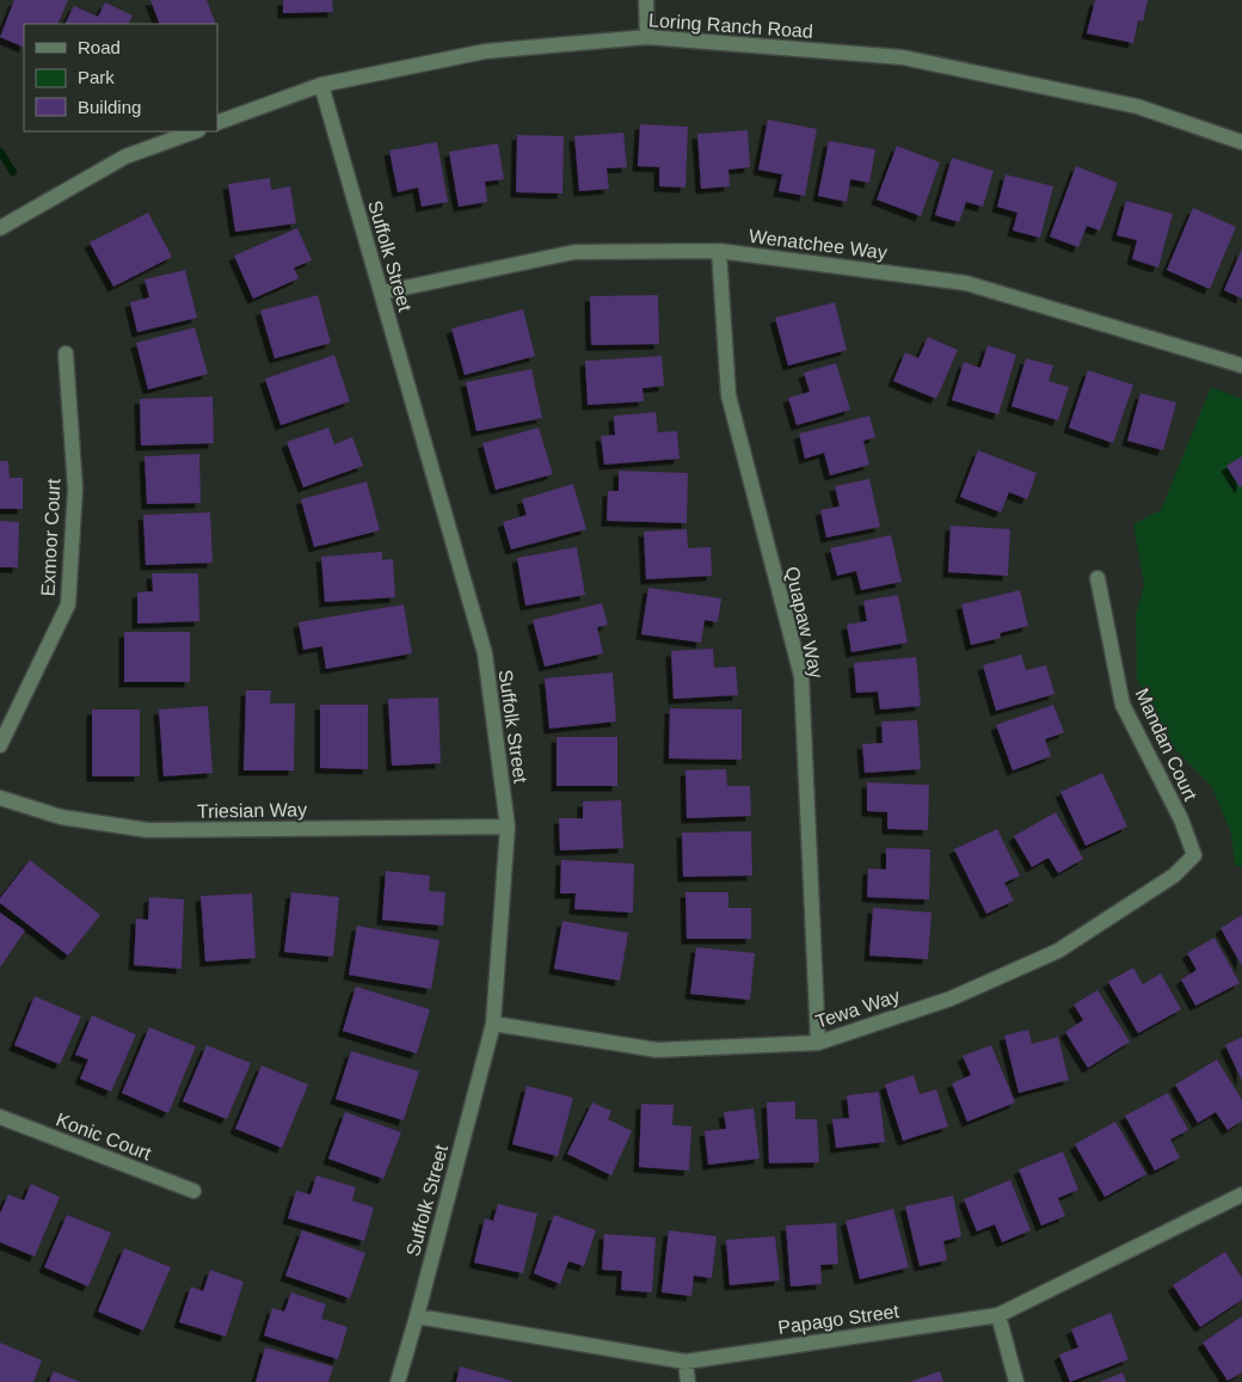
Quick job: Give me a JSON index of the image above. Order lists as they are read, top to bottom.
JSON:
{
  "streets": {
    "street": [
      "Loring Ranch Road",
      "Wenatchee Way",
      "Suffolk Street",
      "Exmoor Court",
      "Quapaw Way",
      "Mandan Court",
      "Triesian Way",
      "Tewa Way",
      "Konic Court",
      "Papago Street"
    ]
  },
  "crossings": [
    ["Loring Ranch Road", "Suffolk Street"],
    ["Wenatchee Way", "Suffolk Street"],
    ["Wenatchee Way", "Quapaw Way"],
    ["Suffolk Street", "Triesian Way"],
    ["Suffolk Street", "Tewa Way"],
    ["Suffolk Street", "Papago Street"],
    ["Quapaw Way", "Tewa Way"],
    ["Mandan Court", "Tewa Way"]
  ],
  "legend": ["Road", "Park", "Building"]
}
